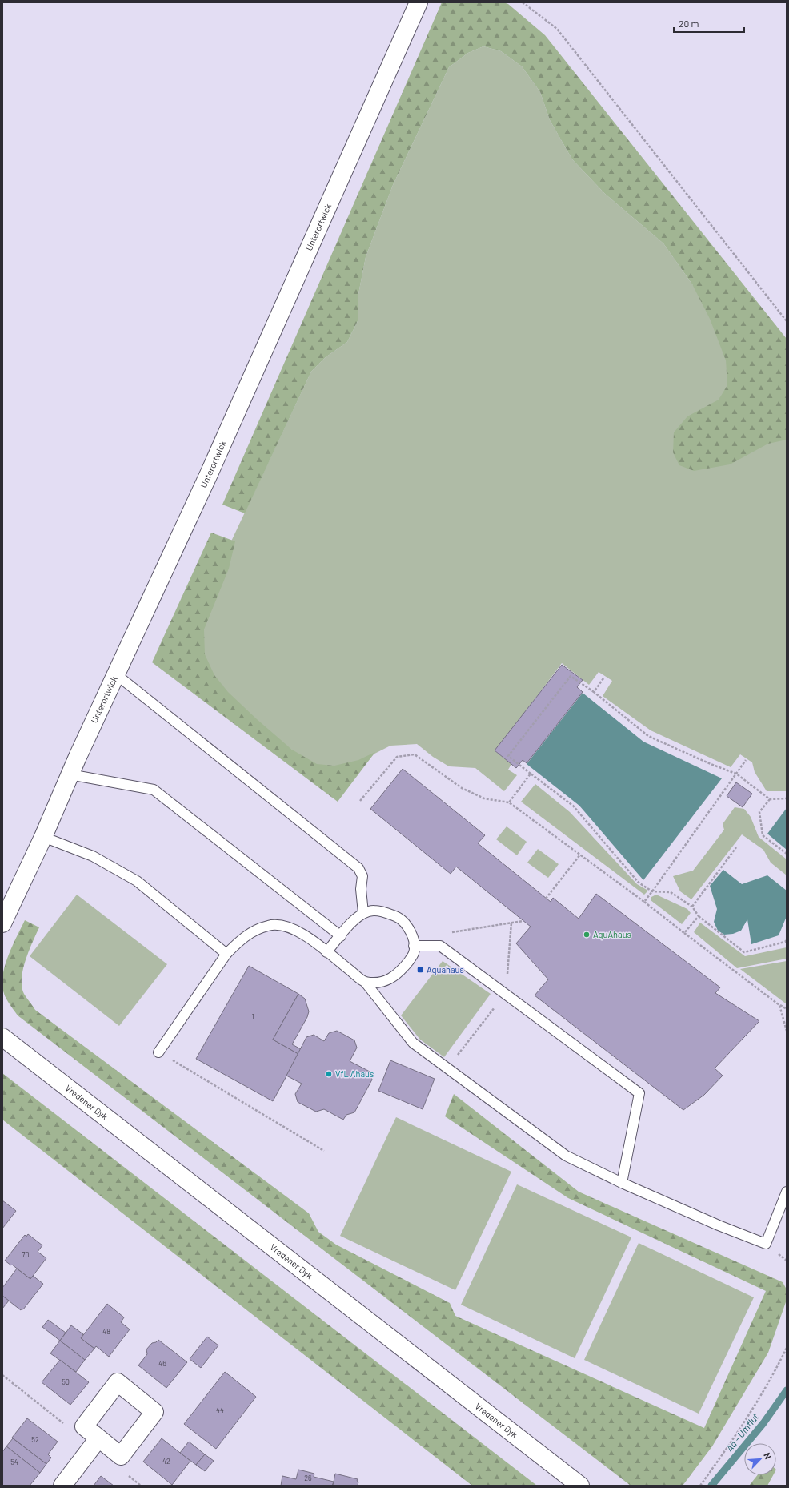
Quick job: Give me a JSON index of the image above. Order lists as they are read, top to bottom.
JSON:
{
  "streets": {
    "street": ["Unterortwick", "Vredener Dyk"]
  },
  "water": ["Aa - Umflut"],
  "places": {
    "other": ["AquAhaus", "VfL Ahaus"],
    "transit": ["Aquahaus"]
  },
  "house_numbers": [
    "1",
    "70",
    "48",
    "46",
    "50",
    "44",
    "52",
    "42",
    "54",
    "26"
  ],
  "scale_bar": "20 m",
  "north": "top right"
}
